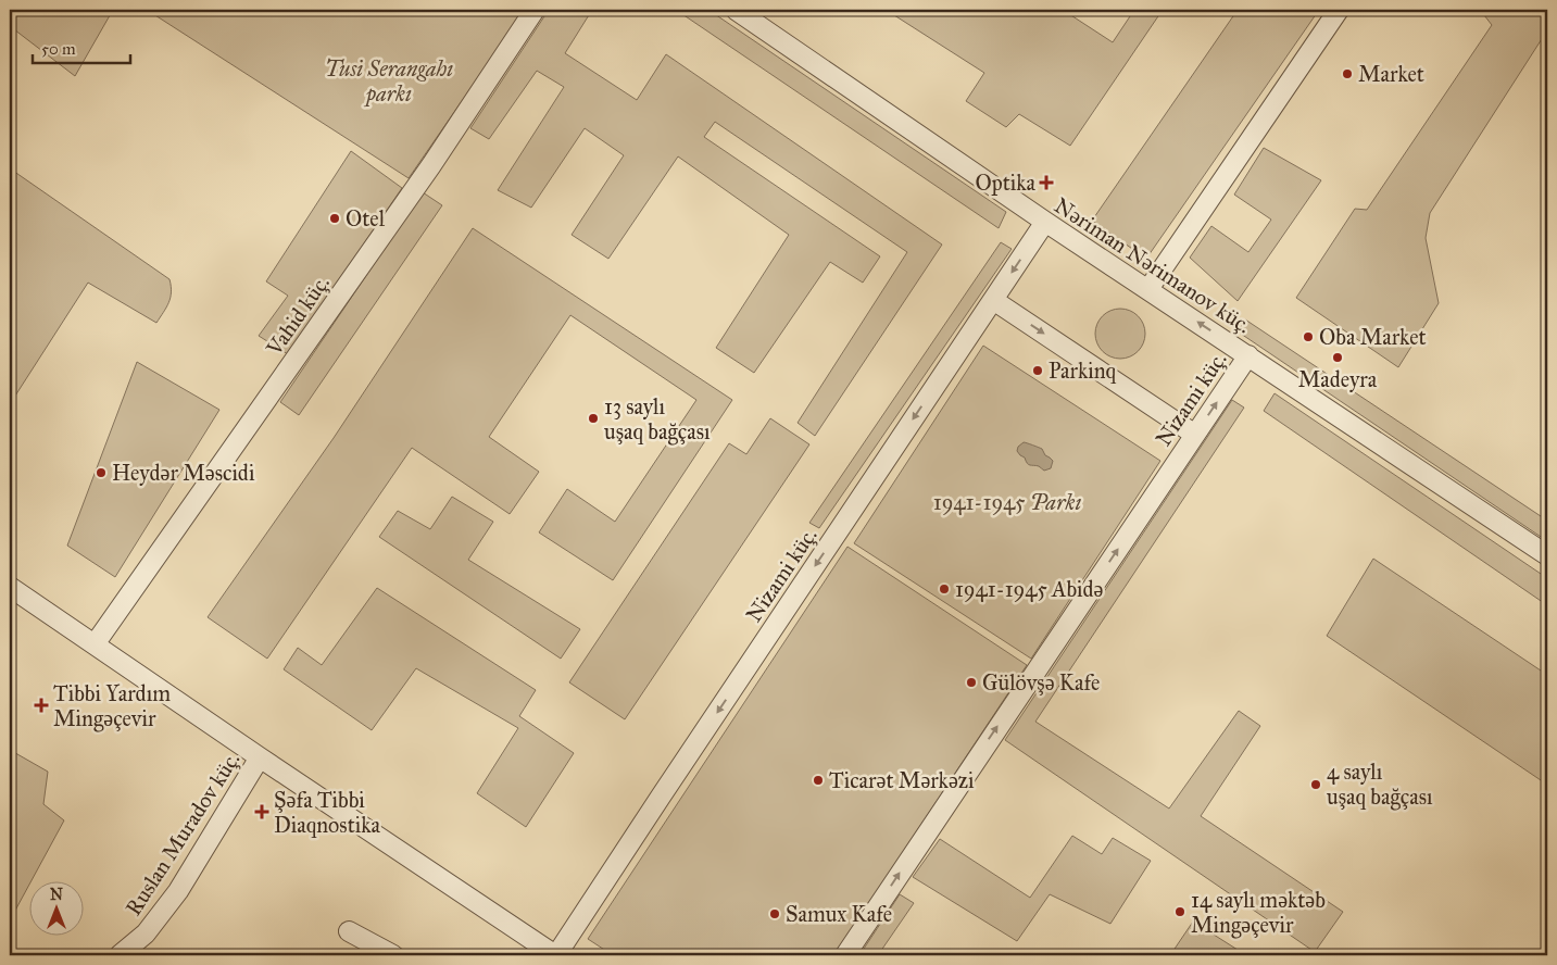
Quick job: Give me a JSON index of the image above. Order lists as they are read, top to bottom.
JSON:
{
  "streets": {
    "street": [
      "Nəriman Nərimanov küç.",
      "Vahid küç.",
      "Nizami küç.",
      "Ruslan Muradov küç."
    ]
  },
  "crossings": [
    ["Nəriman Nərimanov küç.", "Nizami küç."]
  ],
  "parks": ["Tusi Serangahı parkı", "1941-1945 Parkı"],
  "places": {
    "other": [
      "Market",
      "Otel",
      "Oba Market",
      "Madeyra",
      "Parkinq",
      "13 saylı uşaq bağçası",
      "Heydər Məscidi",
      "1941-1945 Abidə",
      "Gülövşə Kafe",
      "Ticarət Mərkəzi",
      "4 saylı uşaq bağçası",
      "14 saylı məktəb Mingəçevir",
      "Samux Kafe"
    ],
    "health": ["Optika", "Tibbi Yardım Mingəçevir", "Şəfa Tibbi Diaqnostika"]
  },
  "scale_bar": "50 m",
  "north": "top"
}
